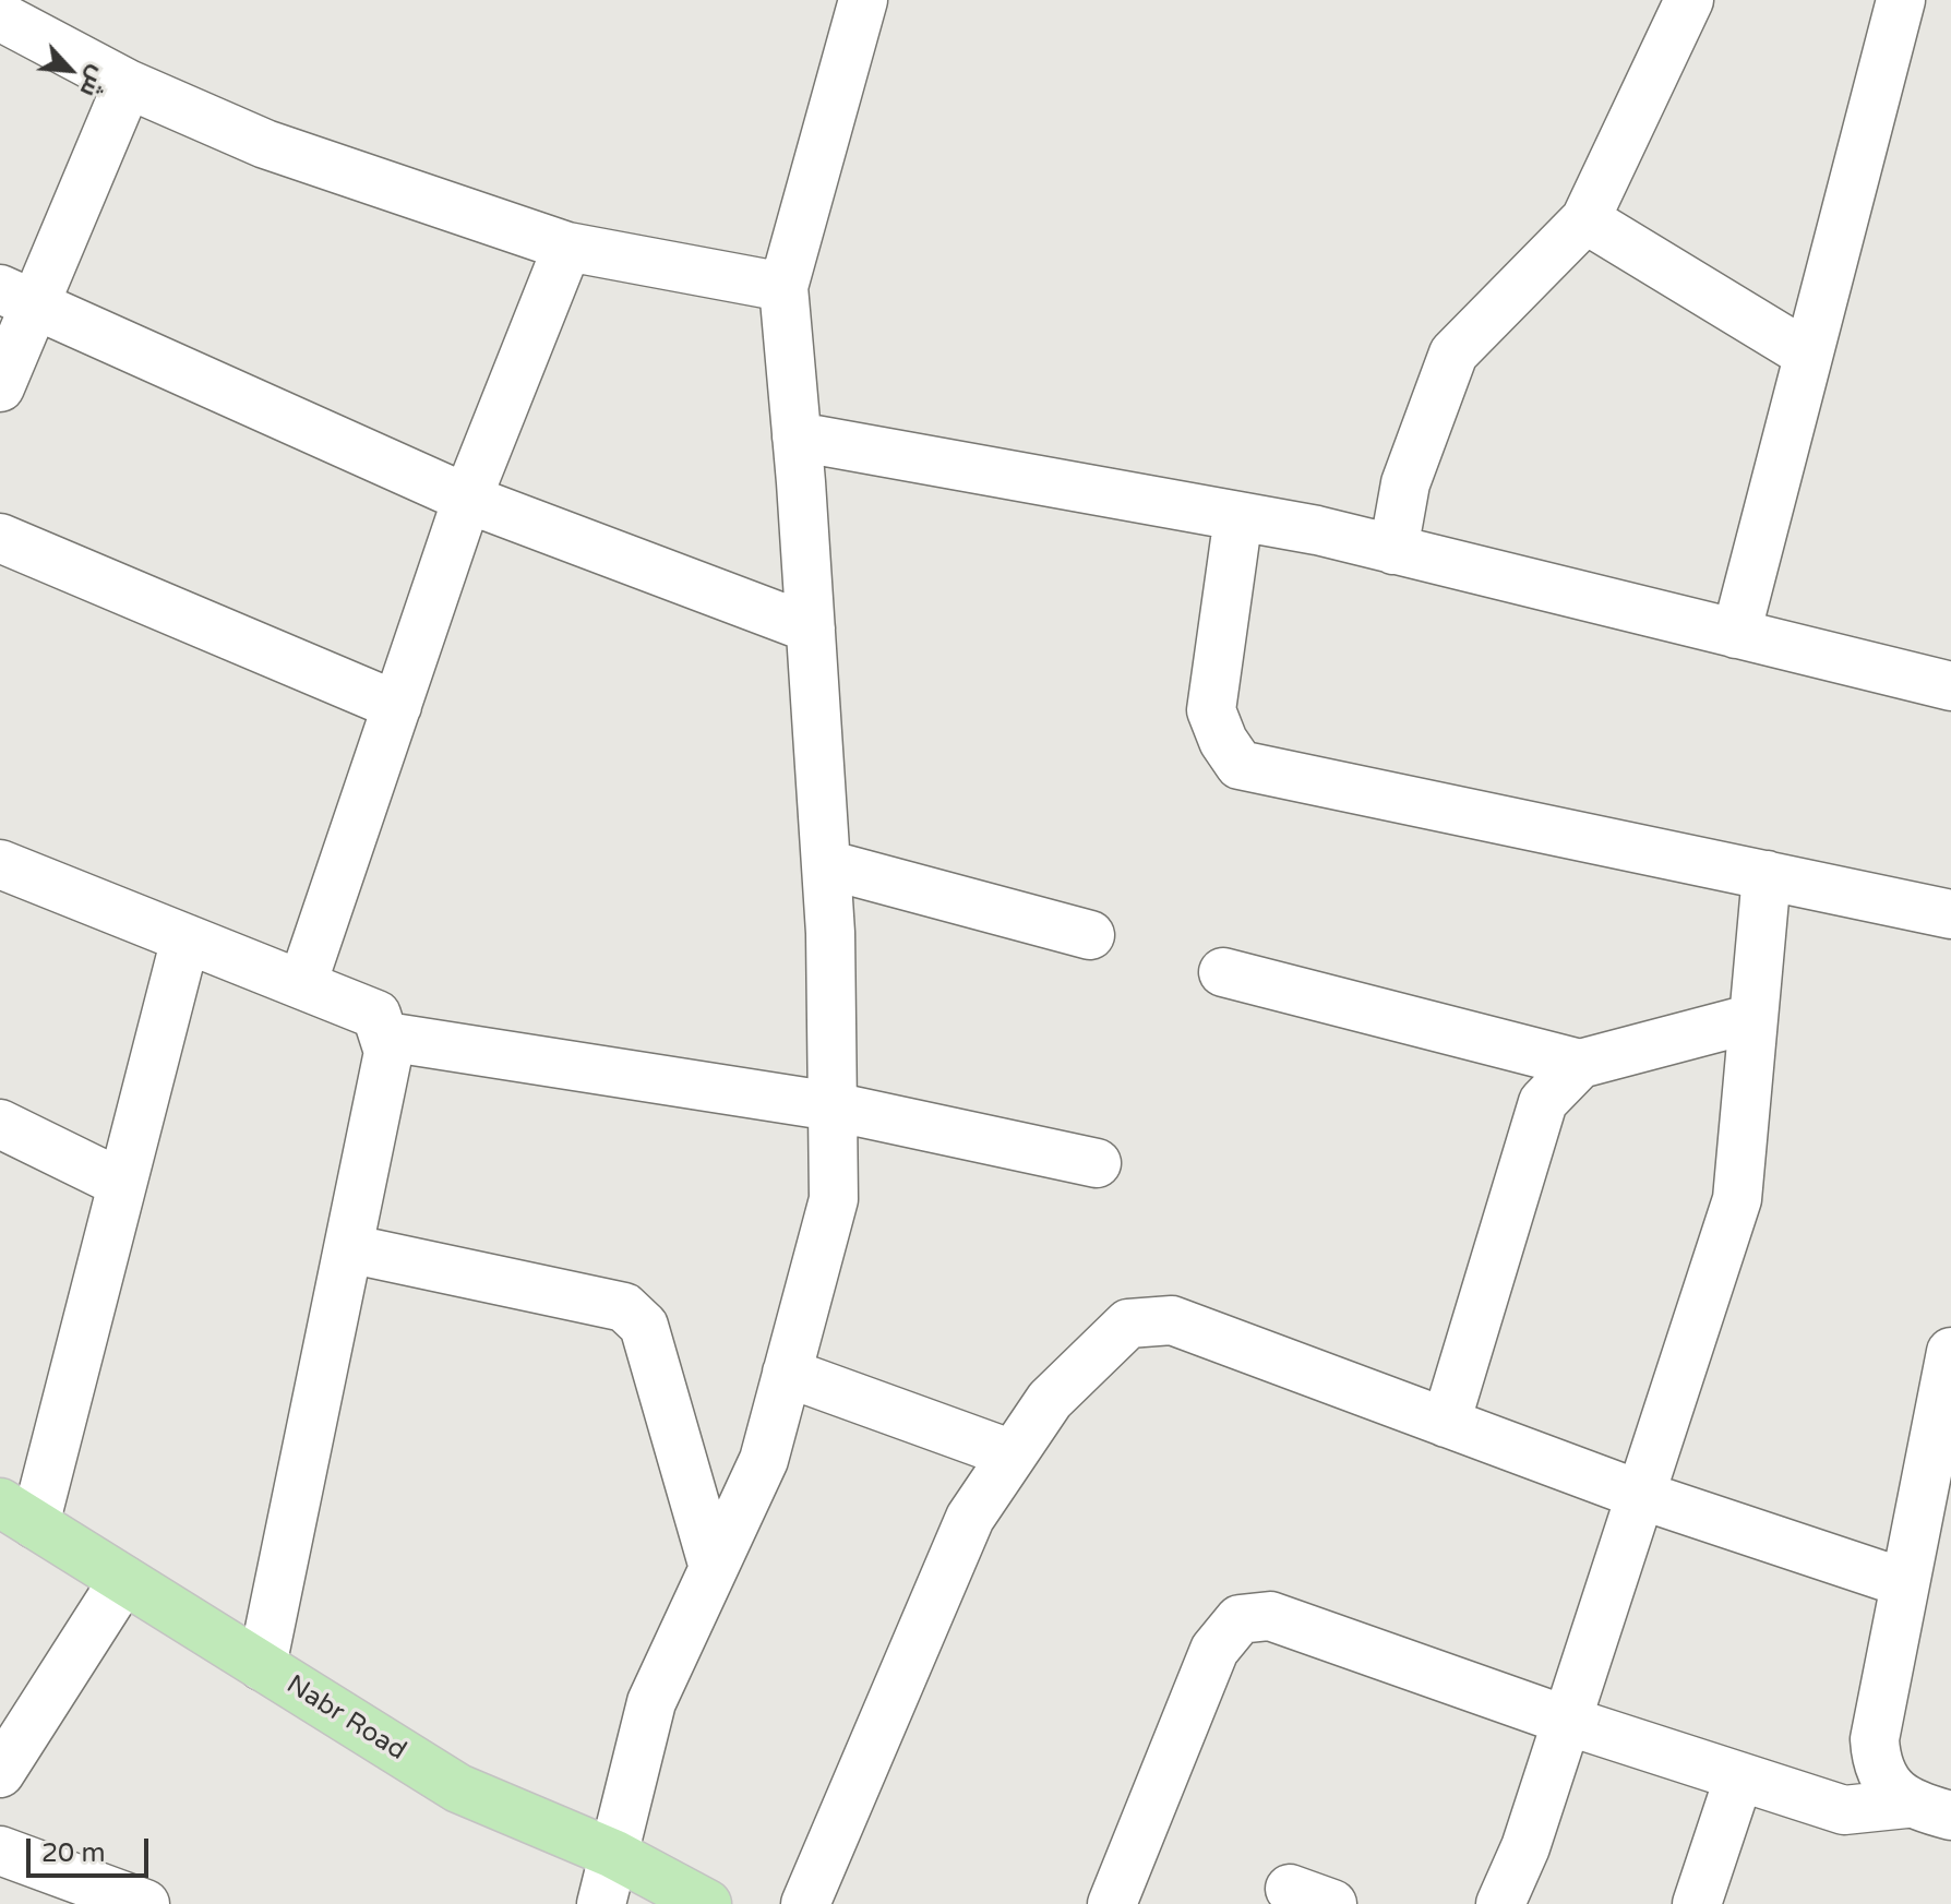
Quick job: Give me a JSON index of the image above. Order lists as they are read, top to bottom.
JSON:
{
  "streets": {
    "main road": ["Nabr Road"]
  },
  "scale_bar": "20 m",
  "north": "bottom right"
}
